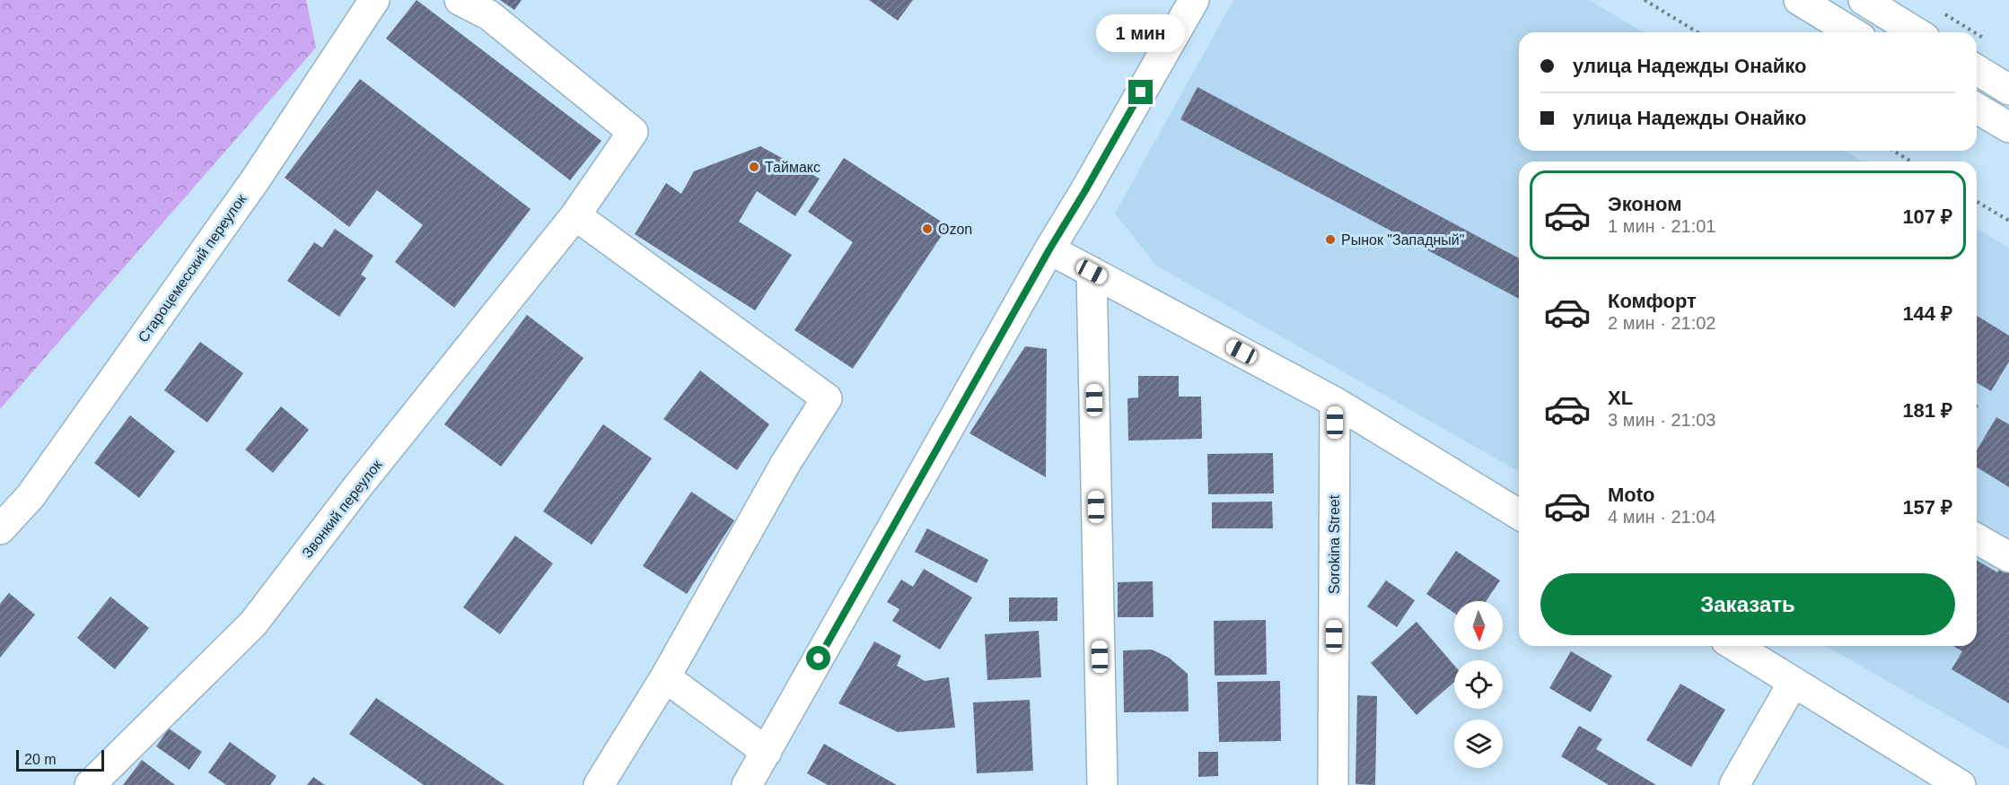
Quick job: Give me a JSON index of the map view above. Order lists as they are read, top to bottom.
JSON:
{
  "streets": {
    "main road": ["Староцемесский переулок", "Звонкий переулок", "Sorokina Street"]
  },
  "places": ["Таймакс", "Ozon", "Рынок \"Западный\""],
  "scale_bar": "20 m",
  "north": "bottom",
  "page": {
    "bubble": "1 мин",
    "banner": ["улица Надежды Онайко", "улица Надежды Онайко"],
    "list": [
      {
        "name": "Эконом",
        "note": "1 мин · 21:01",
        "value": "107 ₽"
      },
      {
        "name": "Комфорт",
        "note": "2 мин · 21:02",
        "value": "144 ₽"
      },
      {
        "name": "XL",
        "note": "3 мин · 21:03",
        "value": "181 ₽"
      },
      {
        "name": "Moto",
        "note": "4 мин · 21:04",
        "value": "157 ₽"
      }
    ],
    "buttons": "Заказать",
    "scale": "20 m"
  }
}
